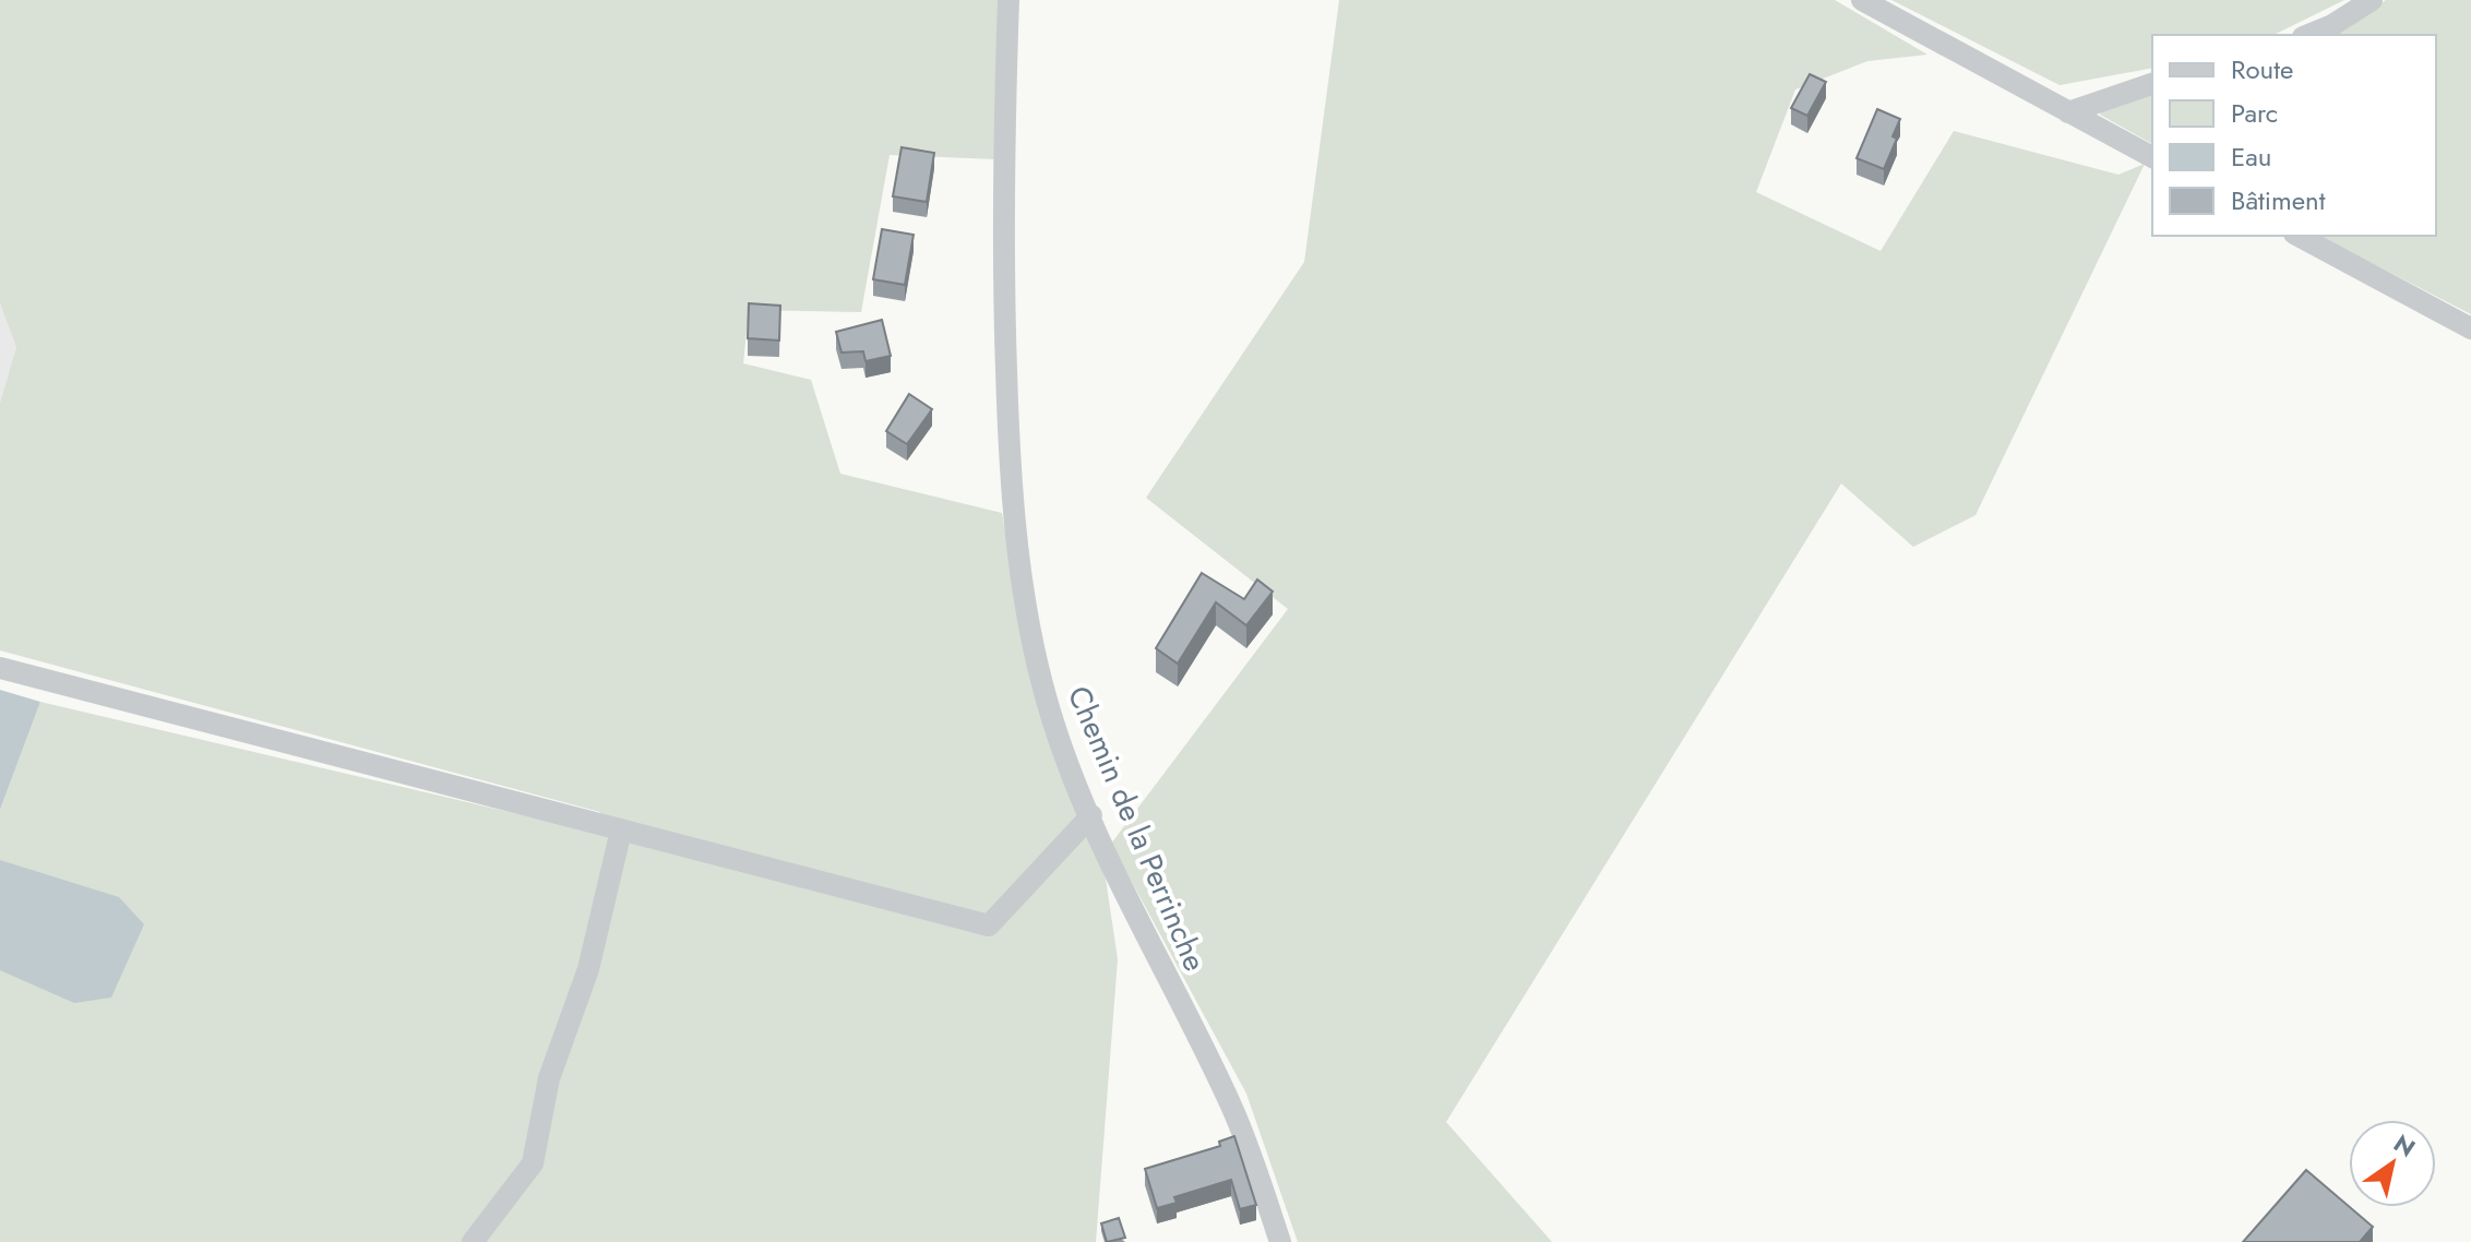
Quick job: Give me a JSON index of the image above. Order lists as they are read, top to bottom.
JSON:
{
  "streets": {
    "street": ["Chemin de la Perrinche"]
  },
  "legend": [
    "Route",
    "Parc",
    "Eau",
    "Bâtiment"
  ],
  "north": "top right"
}
